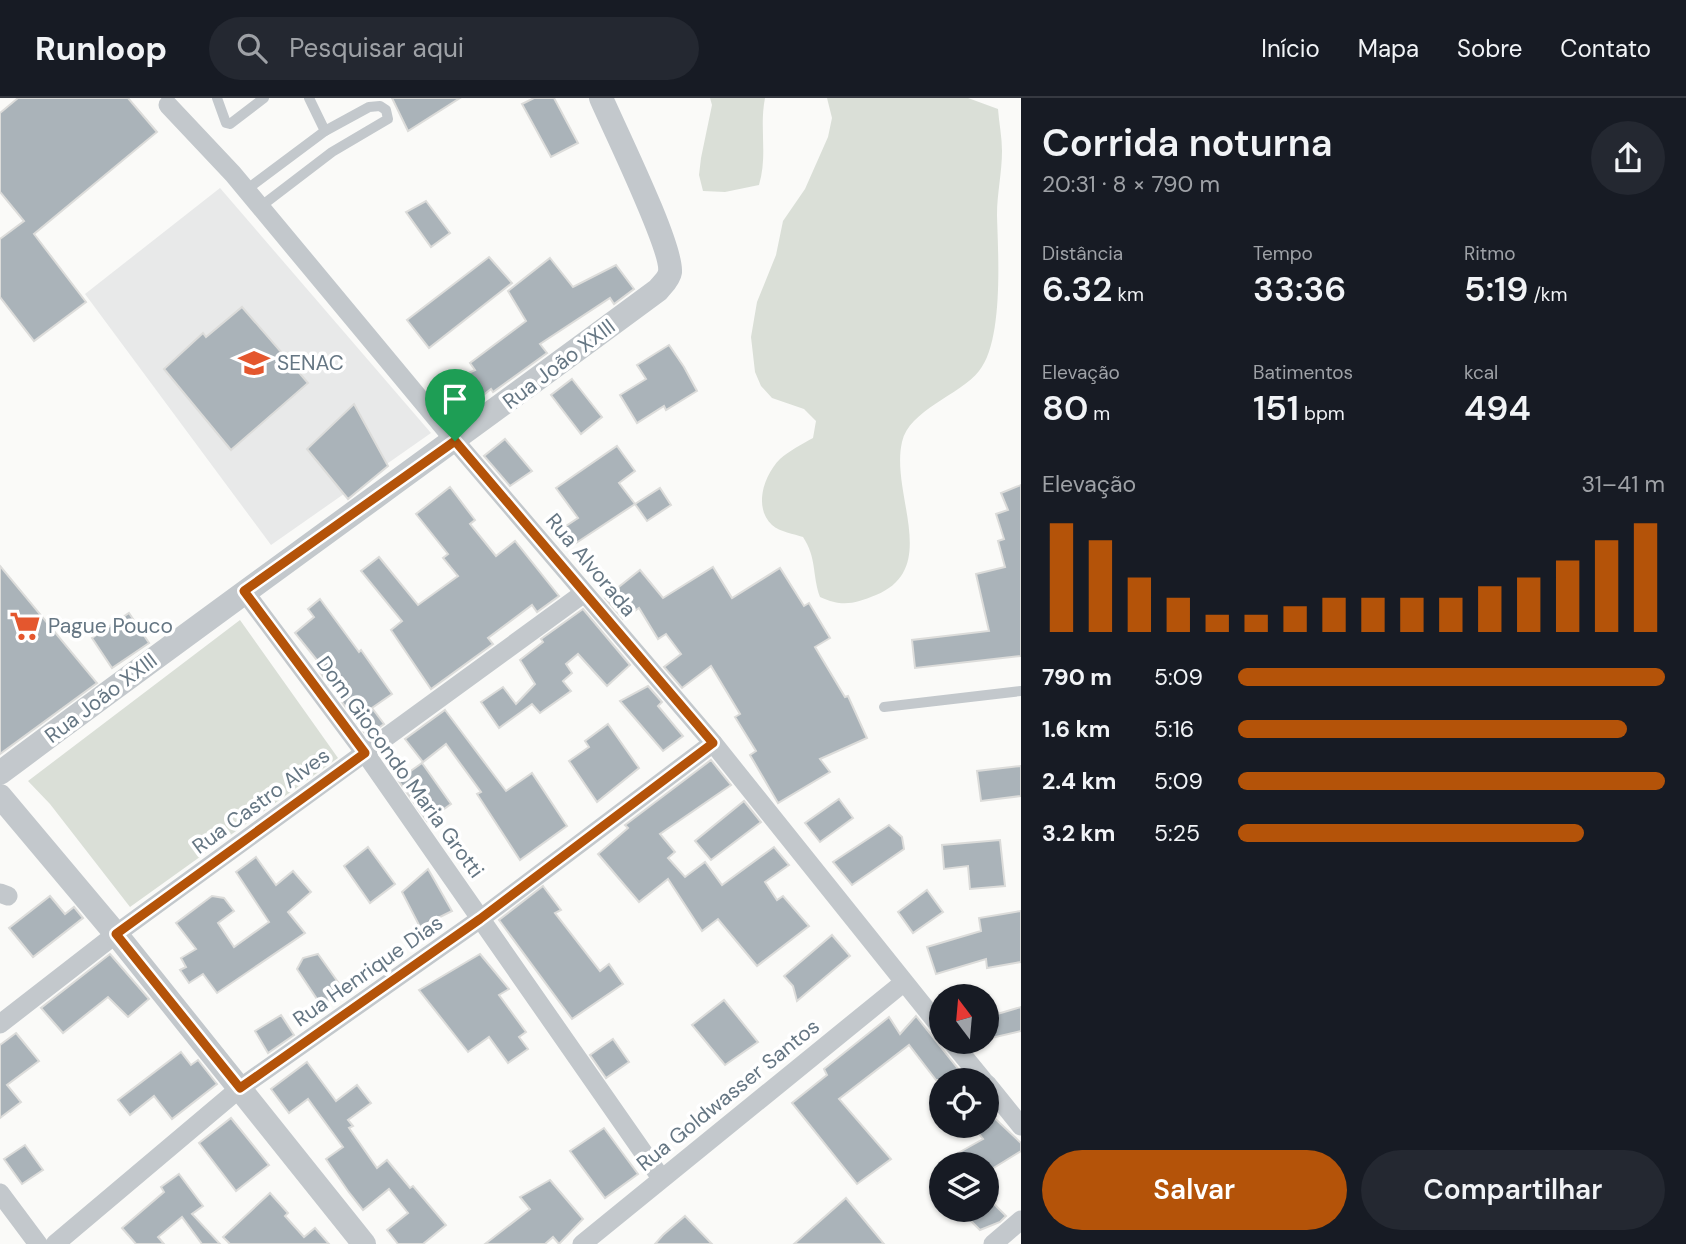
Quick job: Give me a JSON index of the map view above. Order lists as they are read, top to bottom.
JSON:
{
  "streets": {
    "street": [
      "Rua João XXIII",
      "Rua Alvorada",
      "Dom Giocondo Maria Grotti",
      "Rua Castro Alves",
      "Rua Henrique Dias",
      "Rua Goldwasser Santos"
    ]
  },
  "crossings": [
    ["Rua João XXIII", "Rua Alvorada"],
    ["Rua João XXIII", "Dom Giocondo Maria Grotti"],
    ["Rua Alvorada", "Rua Castro Alves"],
    ["Rua Alvorada", "Rua Henrique Dias"],
    ["Rua Alvorada", "Rua Goldwasser Santos"],
    ["Dom Giocondo Maria Grotti", "Rua Castro Alves"],
    ["Dom Giocondo Maria Grotti", "Rua Henrique Dias"],
    ["Dom Giocondo Maria Grotti", "Rua Goldwasser Santos"]
  ],
  "places": {
    "school or university": ["SENAC"],
    "supermarket": ["Pague Pouco"]
  },
  "north": "top",
  "page": {
    "header": "Runloop",
    "search": "Pesquisar aqui",
    "nav": [
      "Início",
      "Mapa",
      "Sobre",
      "Contato"
    ],
    "heading": ["Corrida noturna", "20:31 · 8 × 790 m"],
    "stats": [
      ["Distância", "6.32 km"],
      ["Tempo", "33:36"],
      ["Ritmo", "5:19 /km"],
      ["Elevação", "80 m"],
      ["Batimentos", "151 bpm"],
      ["kcal", "494"]
    ],
    "chart": ["Elevação", "31–41 m"],
    "list": [
      {
        "name": "790 m",
        "note": "5:09"
      },
      {
        "name": "1.6 km",
        "note": "5:16"
      },
      {
        "name": "2.4 km",
        "note": "5:09"
      },
      {
        "name": "3.2 km",
        "note": "5:25"
      }
    ],
    "buttons": ["Salvar", "Compartilhar"]
  }
}
